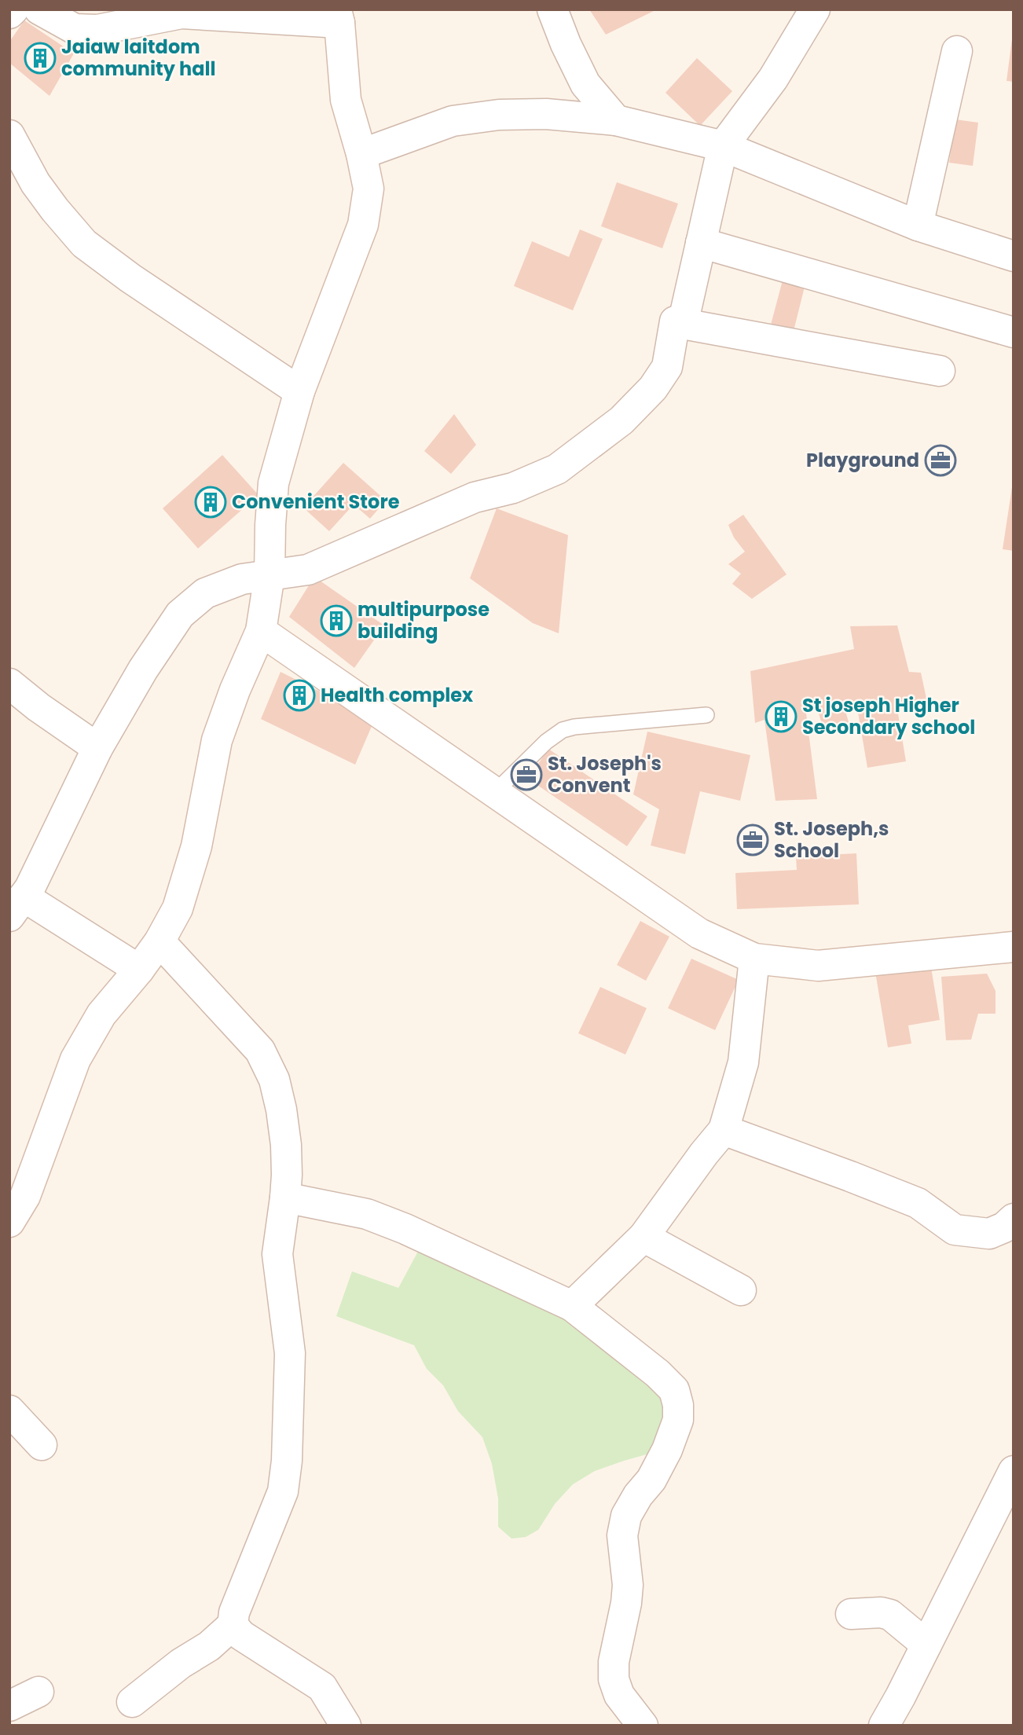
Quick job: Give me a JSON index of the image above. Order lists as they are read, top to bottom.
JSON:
{
  "places": {
    "building": [
      "Jaiaw laitdom community hall",
      "Convenient Store",
      "multipurpose building",
      "Health complex",
      "St joseph Higher Secondary school"
    ],
    "office": ["Playground", "St. Joseph's Convent", "St. Joseph,s School"]
  }
}
